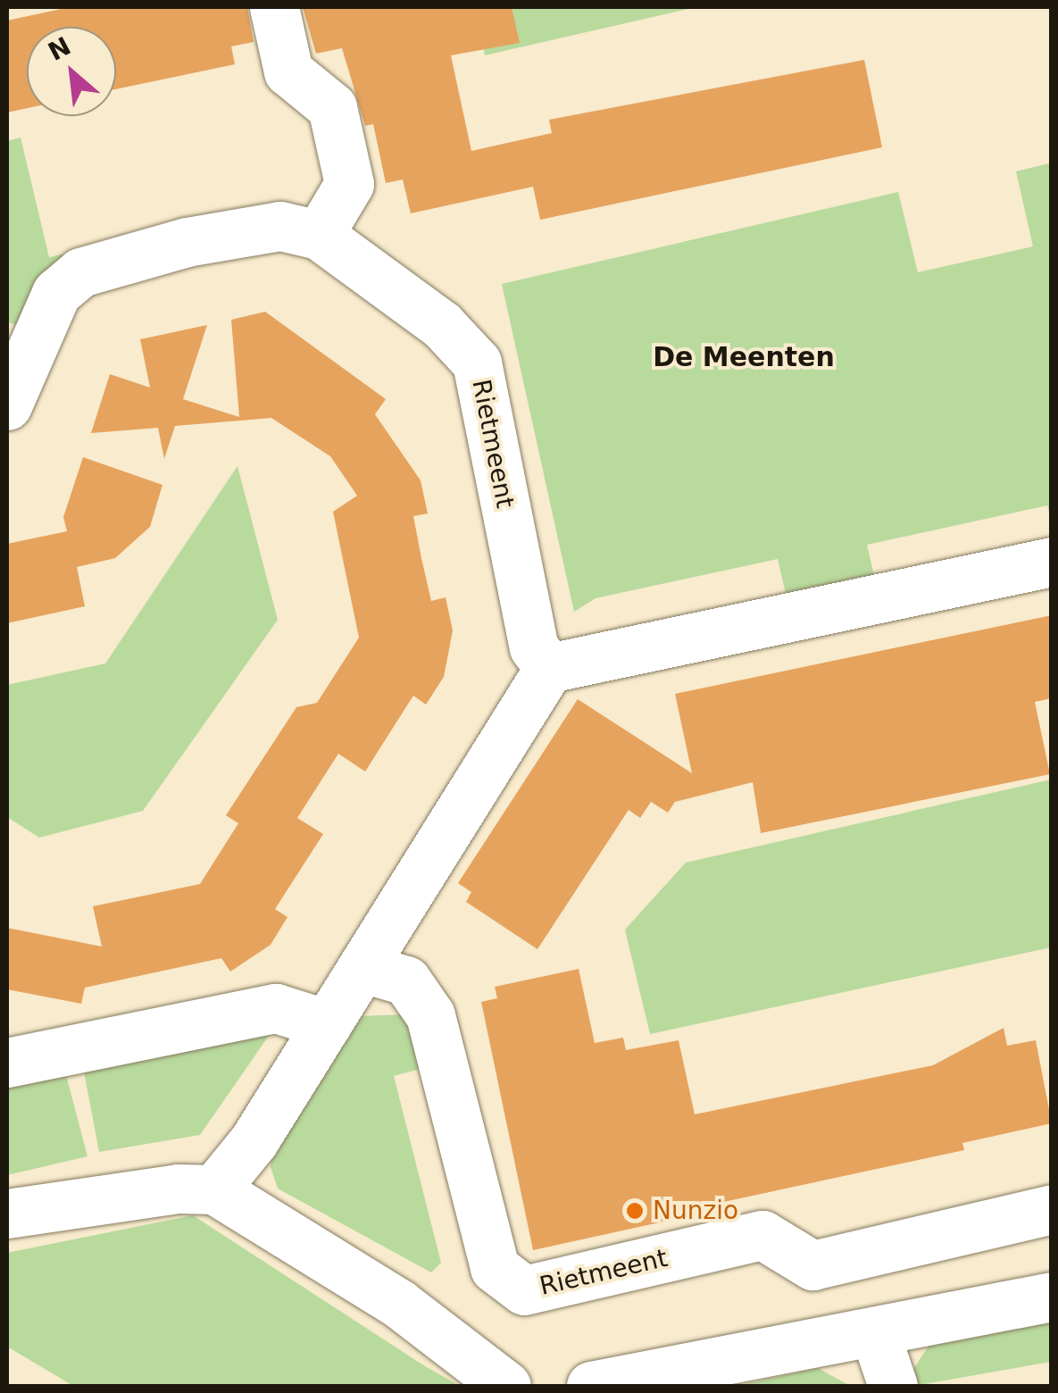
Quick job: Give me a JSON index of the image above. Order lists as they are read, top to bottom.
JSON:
{
  "streets": {
    "street": ["Rietmeent"]
  },
  "districts": ["De Meenten"],
  "places": ["Nunzio"],
  "north": "top left"
}
